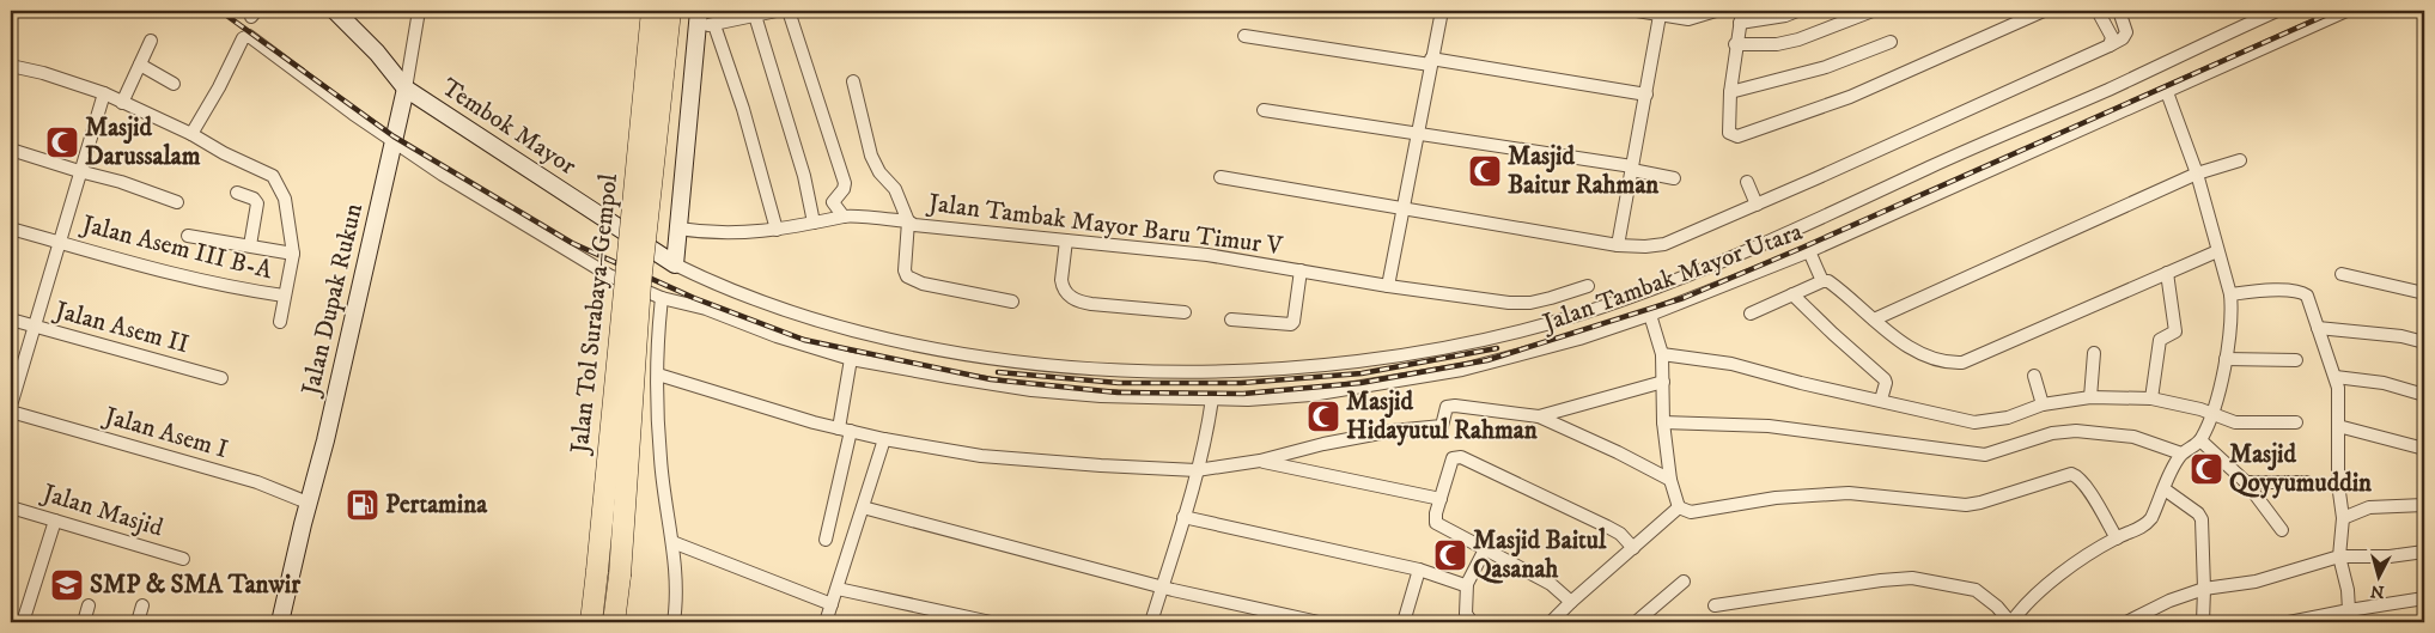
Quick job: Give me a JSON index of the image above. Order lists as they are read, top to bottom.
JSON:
{
  "streets": {
    "highway": ["Jalan Tol Surabaya–Gempol"],
    "main road": ["Tembok Mayor", "Jalan Dupak Rukun"],
    "street": [
      "Jalan Tambak Mayor Baru Timur V",
      "Jalan Asem III B-A",
      "Jalan Tambak Mayor Utara",
      "Jalan Asem II",
      "Jalan Asem I",
      "Jalan Masjid"
    ]
  },
  "crossings": [
    ["Tembok Mayor", "Jalan Dupak Rukun"],
    ["Jalan Tambak Mayor Utara", "Jalan Dupak Rukun"],
    ["Jalan Dupak Rukun", "Jalan Asem I"]
  ],
  "places": {
    "mosque": [
      "Masjid Darussalam",
      "Masjid Baitur Rahman",
      "Masjid Hidayutul Rahman",
      "Masjid Qoyyumuddin",
      "Masjid Baitul Qasanah"
    ],
    "fuel station": ["Pertamina"],
    "school or university": ["SMP & SMA Tanwir"]
  },
  "north": "bottom"
}
